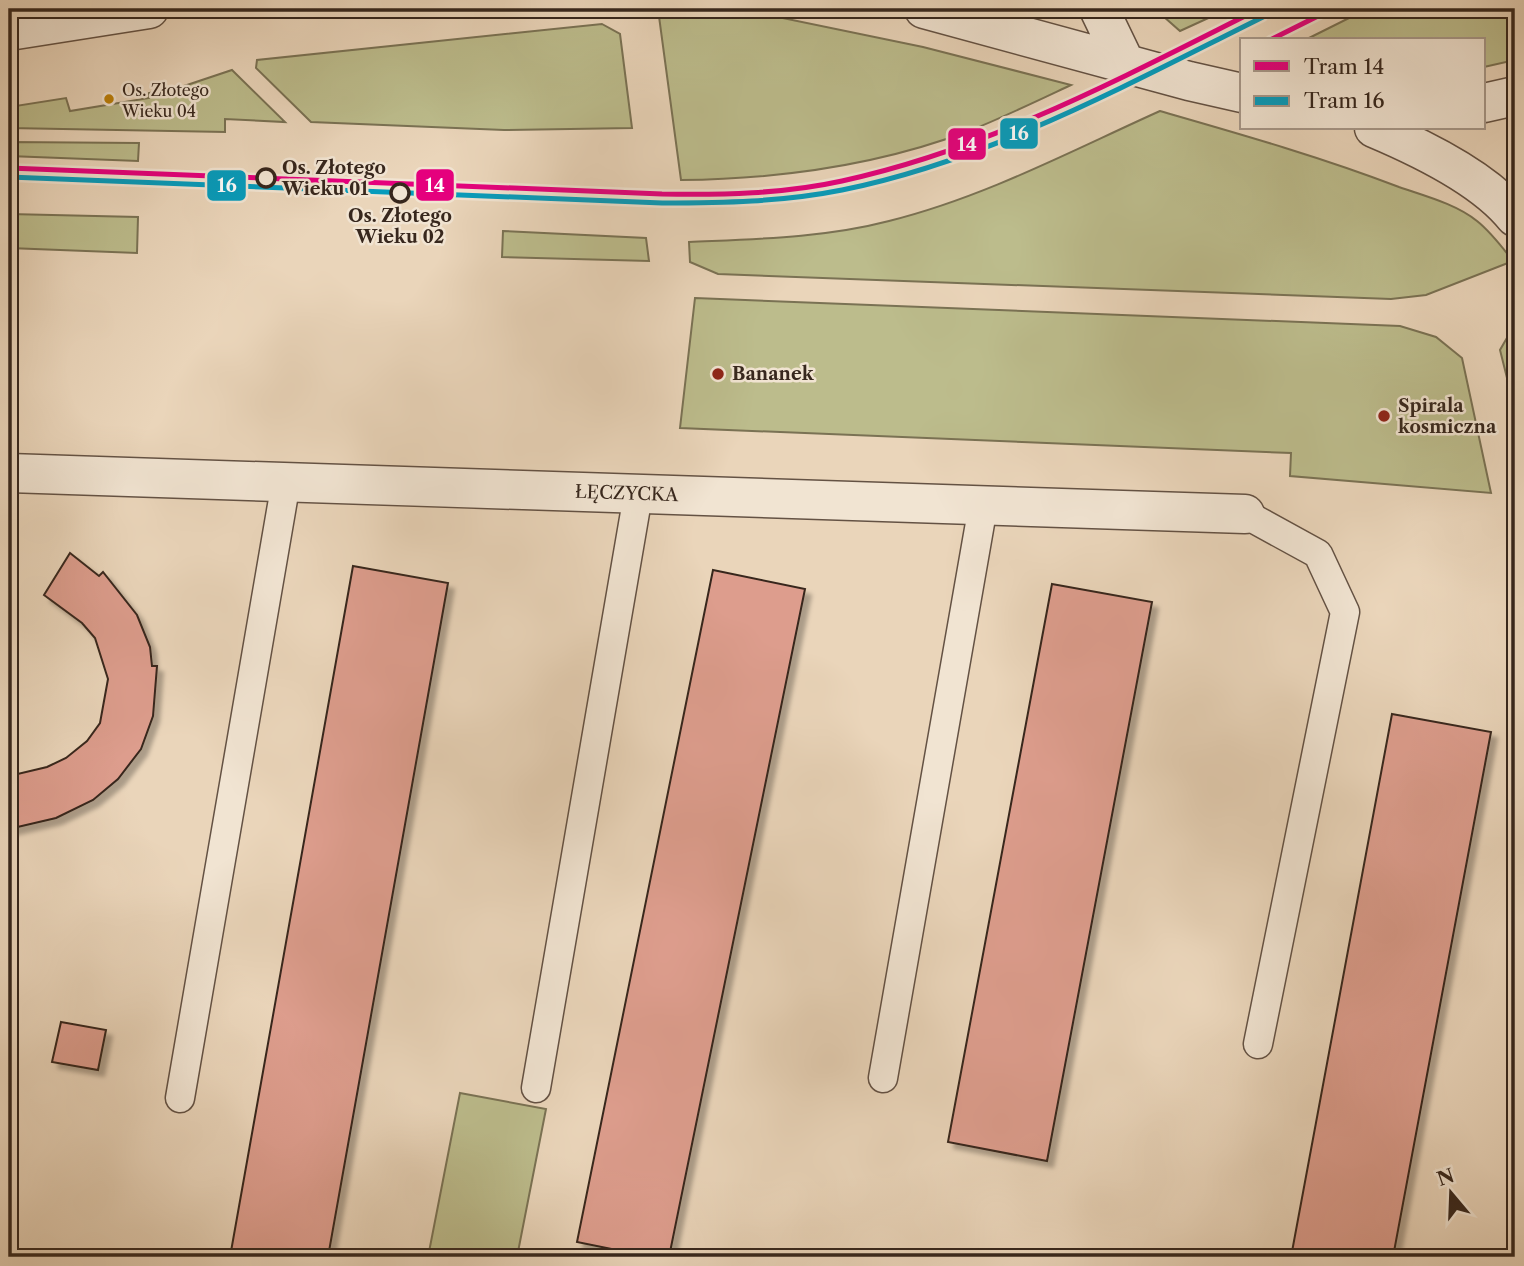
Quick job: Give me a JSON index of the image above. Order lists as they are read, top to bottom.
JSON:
{
  "streets": {
    "street": ["ŁĘCZYCKA"]
  },
  "places": [
    "Os. Złotego Wieku 04",
    "Os. Złotego Wieku 01",
    "Os. Złotego Wieku 02",
    "Bananek",
    "Spirala kosmiczna"
  ],
  "lines": ["tram line 14", "tram line 16"],
  "legend": ["Tram 14", "Tram 16"],
  "north": "top"
}
